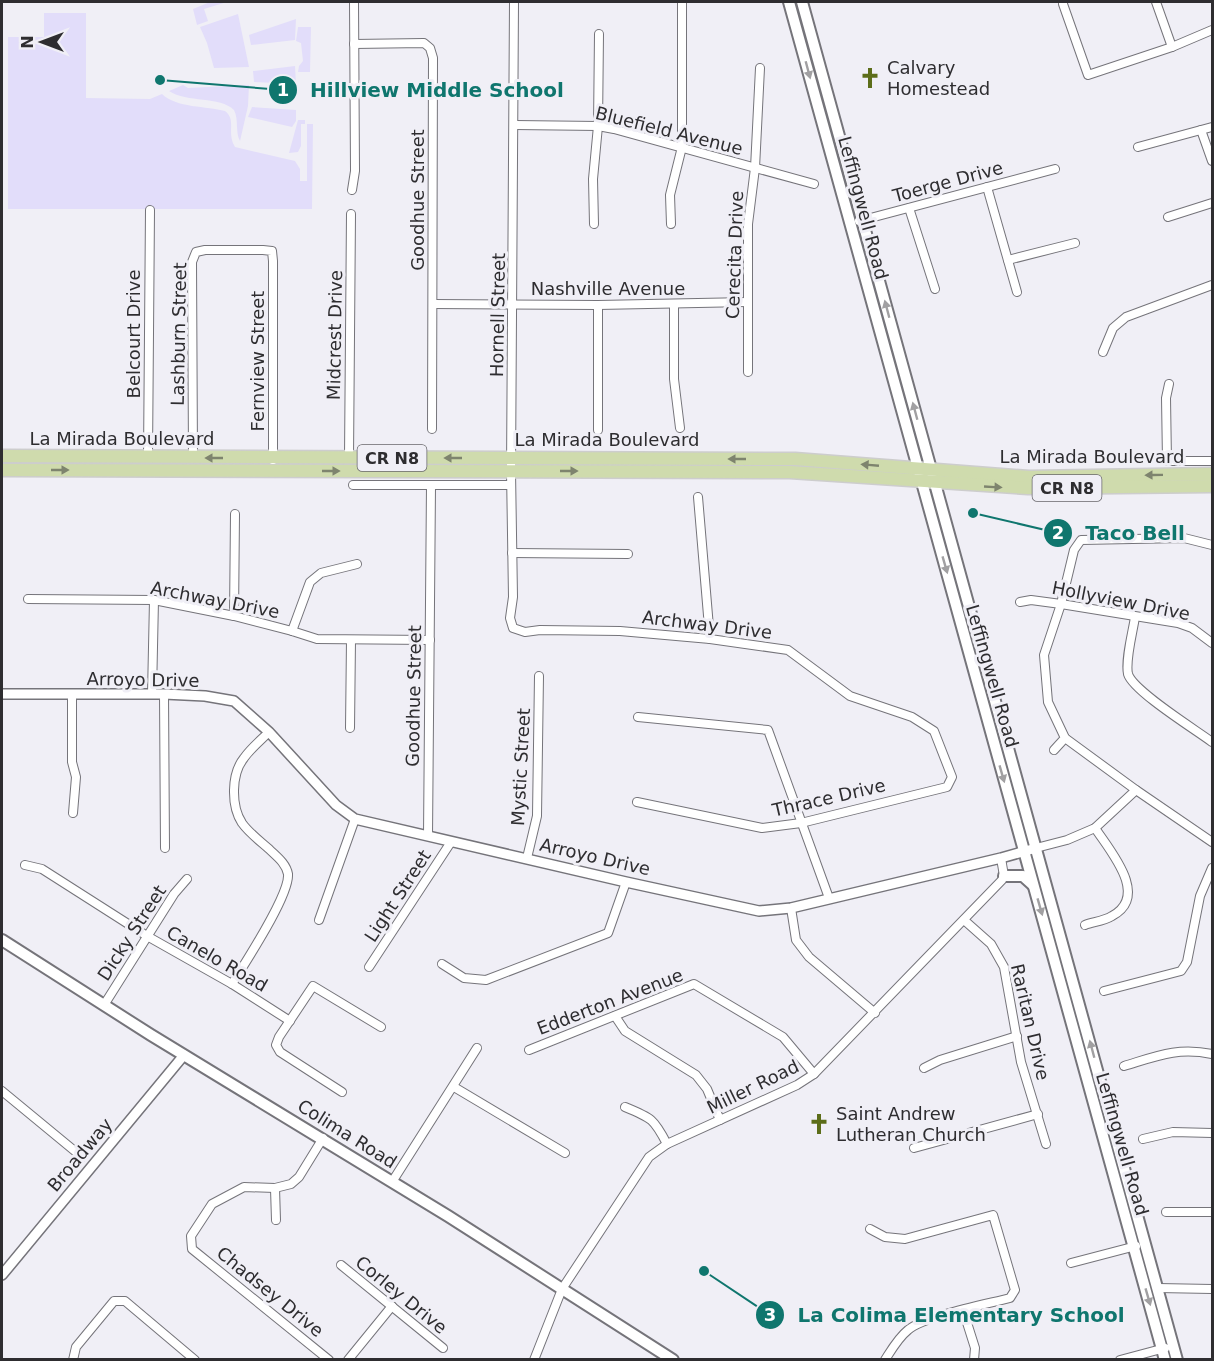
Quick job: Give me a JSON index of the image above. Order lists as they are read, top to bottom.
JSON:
{
  "streets": {
    "main road": [
      "Leffingwell Road",
      "La Mirada Boulevard",
      "CR N8",
      "Colima Road"
    ],
    "street": [
      "Bluefield Avenue",
      "Toerge Drive",
      "Goodhue Street",
      "Cerecita Drive",
      "Nashville Avenue",
      "Hornell Street",
      "Belcourt Drive",
      "Lashburn Street",
      "Midcrest Drive",
      "Fernview Street",
      "Archway Drive",
      "Hollyview Drive",
      "Arroyo Drive",
      "Mystic Street",
      "Thrace Drive",
      "Light Street",
      "Dicky Street",
      "Canelo Road",
      "Edderton Avenue",
      "Raritan Drive",
      "Miller Road",
      "Broadway",
      "Chadsey Drive",
      "Corley Drive"
    ]
  },
  "crossings": [
    ["Bluefield Avenue", "Cerecita Drive"],
    ["Bluefield Avenue", "Hornell Street"],
    ["Toerge Drive", "Leffingwell Road"],
    ["Goodhue Street", "Nashville Avenue"],
    ["Goodhue Street", "Archway Drive"],
    ["Goodhue Street", "Arroyo Drive"],
    ["Leffingwell Road", "La Mirada Boulevard"],
    ["Leffingwell Road", "Arroyo Drive"],
    ["Cerecita Drive", "Nashville Avenue"],
    ["Nashville Avenue", "Hornell Street"],
    ["Hornell Street", "La Mirada Boulevard"],
    ["Hornell Street", "Archway Drive"],
    ["Belcourt Drive", "La Mirada Boulevard"],
    ["Lashburn Street", "Fernview Street"],
    ["Lashburn Street", "La Mirada Boulevard"],
    ["Midcrest Drive", "La Mirada Boulevard"],
    ["Fernview Street", "La Mirada Boulevard"],
    ["Archway Drive", "Thrace Drive"],
    ["Arroyo Drive", "Mystic Street"],
    ["Arroyo Drive", "Light Street"],
    ["Dicky Street", "Canelo Road"],
    ["Dicky Street", "Colima Road"],
    ["Edderton Avenue", "Miller Road"],
    ["Raritan Drive", "Miller Road"],
    ["Miller Road", "Colima Road"],
    ["Colima Road", "Broadway"]
  ],
  "places": {
    "church": ["Calvary Homestead", "Saint Andrew Lutheran Church"],
    "other": ["Hillview Middle School", "Taco Bell", "La Colima Elementary School"]
  },
  "north": "left"
}
